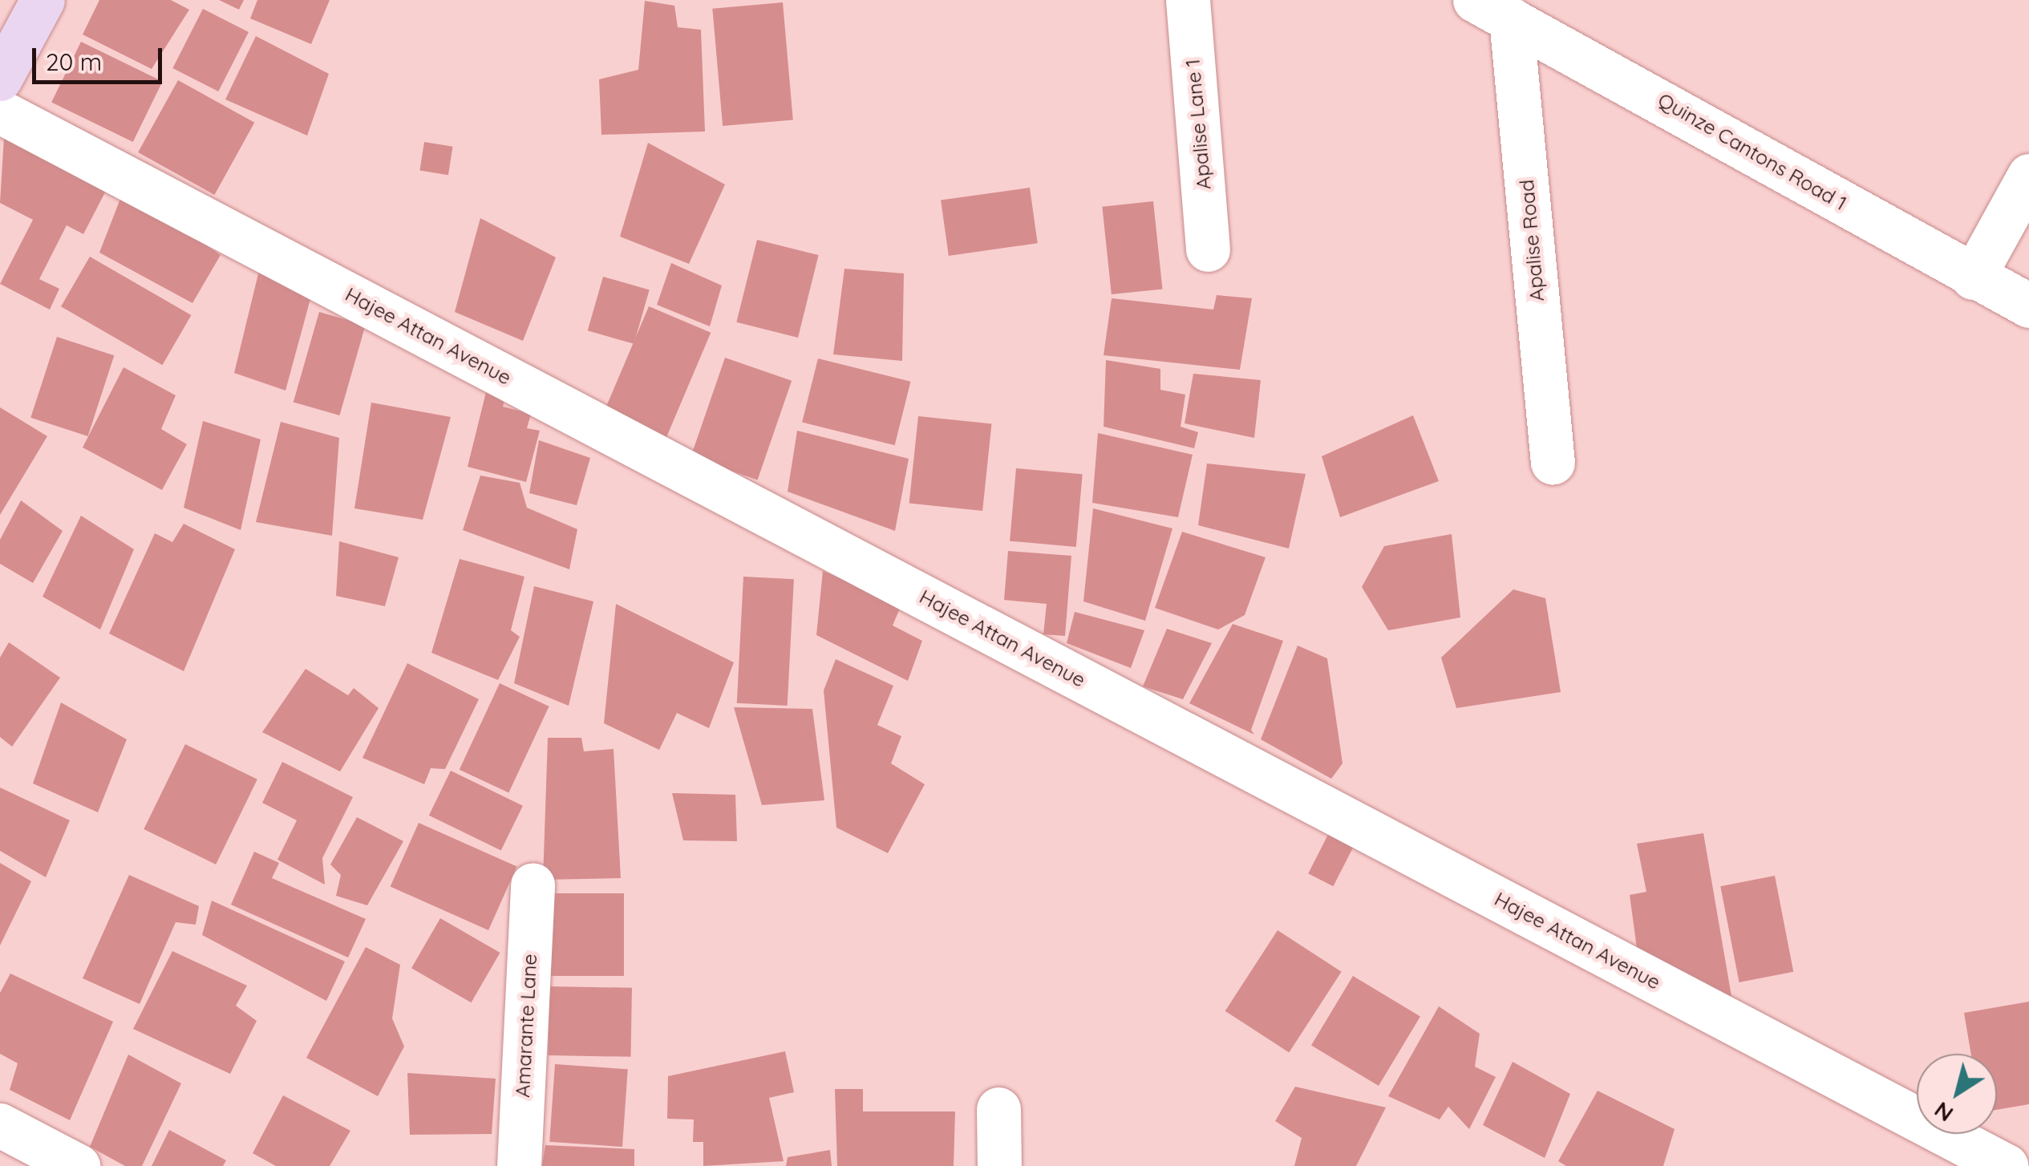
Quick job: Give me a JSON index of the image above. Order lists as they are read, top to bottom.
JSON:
{
  "streets": {
    "street": [
      "Apalise Lane 1",
      "Quinze Cantons Road 1",
      "Apalise Road",
      "Hajee Attan Avenue",
      "Amarante Lane"
    ]
  },
  "crossings": [
    ["Quinze Cantons Road 1", "Apalise Road"]
  ],
  "scale_bar": "20 m",
  "north": "bottom left"
}
